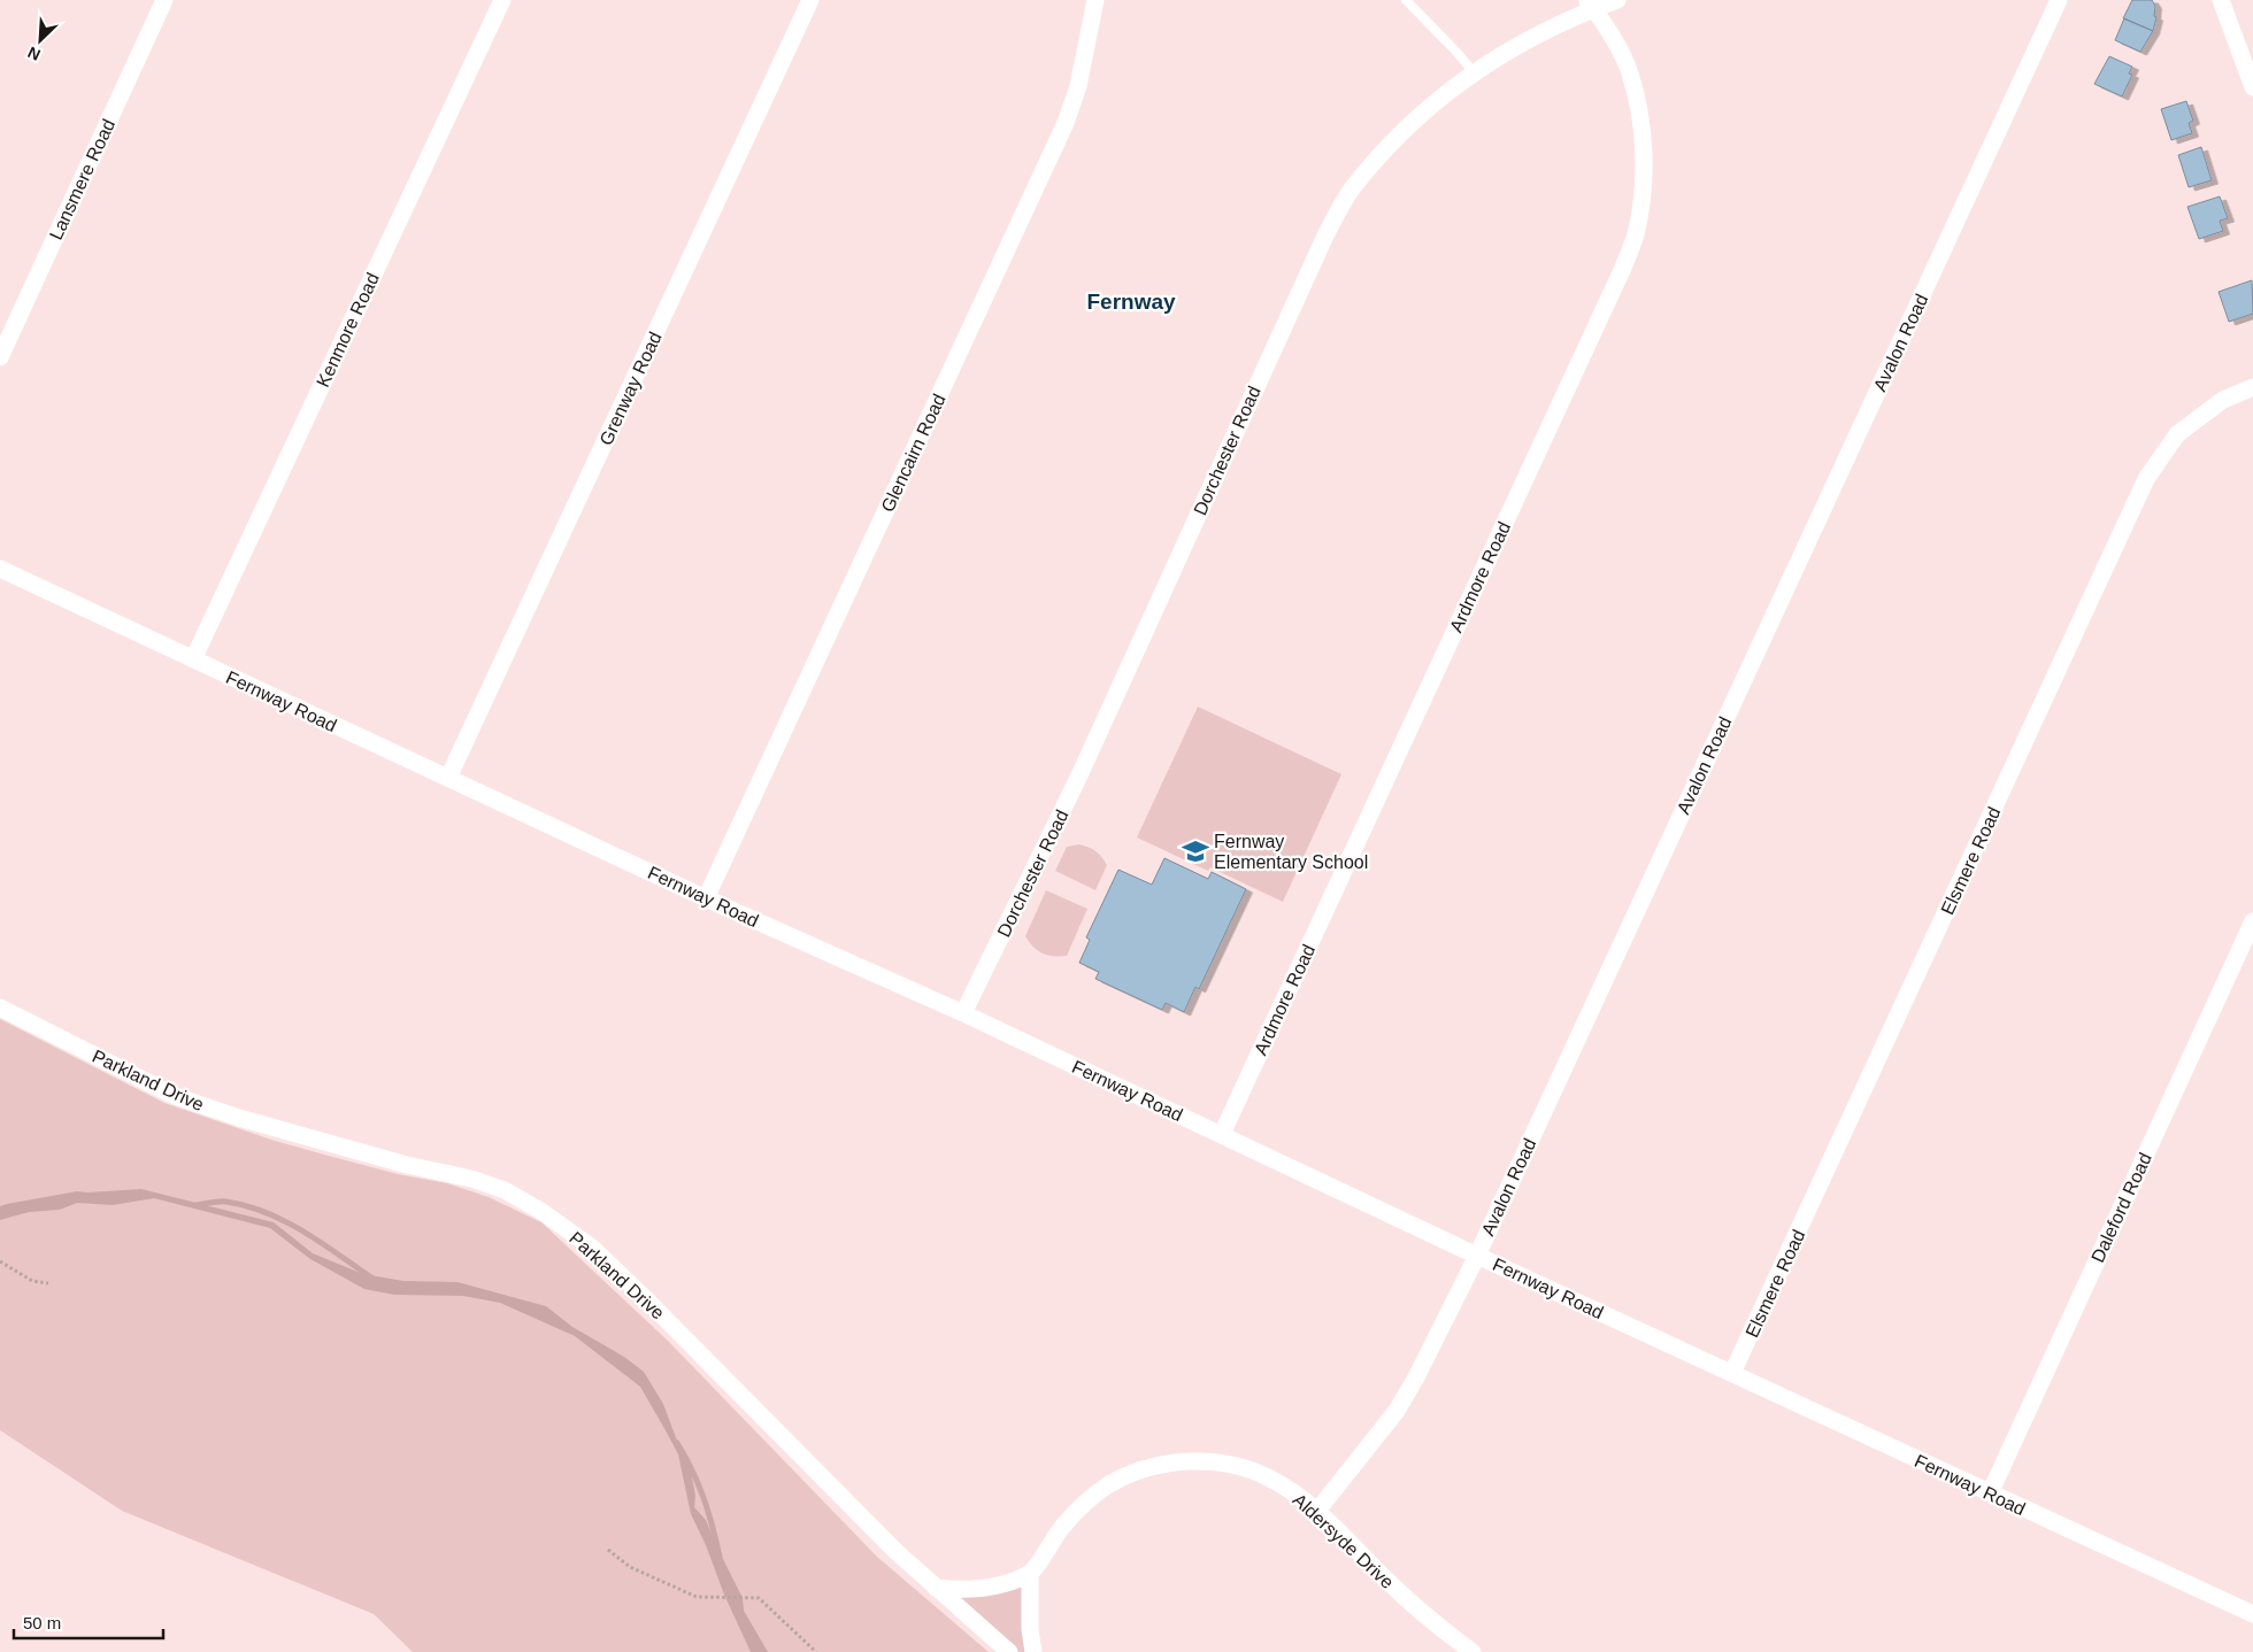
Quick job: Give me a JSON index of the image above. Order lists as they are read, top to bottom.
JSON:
{
  "streets": {
    "street": [
      "Lansmere Road",
      "Kenmore Road",
      "Avalon Road",
      "Grenway Road",
      "Dorchester Road",
      "Glencairn Road",
      "Ardmore Road",
      "Fernway Road",
      "Elsmere Road",
      "Parkland Drive",
      "Daleford Road",
      "Aldersyde Drive"
    ]
  },
  "crossings": [
    ["Kenmore Road", "Fernway Road"],
    ["Avalon Road", "Fernway Road"],
    ["Avalon Road", "Aldersyde Drive"],
    ["Grenway Road", "Fernway Road"],
    ["Dorchester Road", "Ardmore Road"],
    ["Dorchester Road", "Fernway Road"],
    ["Glencairn Road", "Fernway Road"],
    ["Ardmore Road", "Fernway Road"],
    ["Fernway Road", "Elsmere Road"],
    ["Fernway Road", "Daleford Road"]
  ],
  "districts": ["Fernway"],
  "places": {
    "school or university": ["Fernway Elementary School"]
  },
  "scale_bar": "50 m",
  "north": "bottom left"
}
